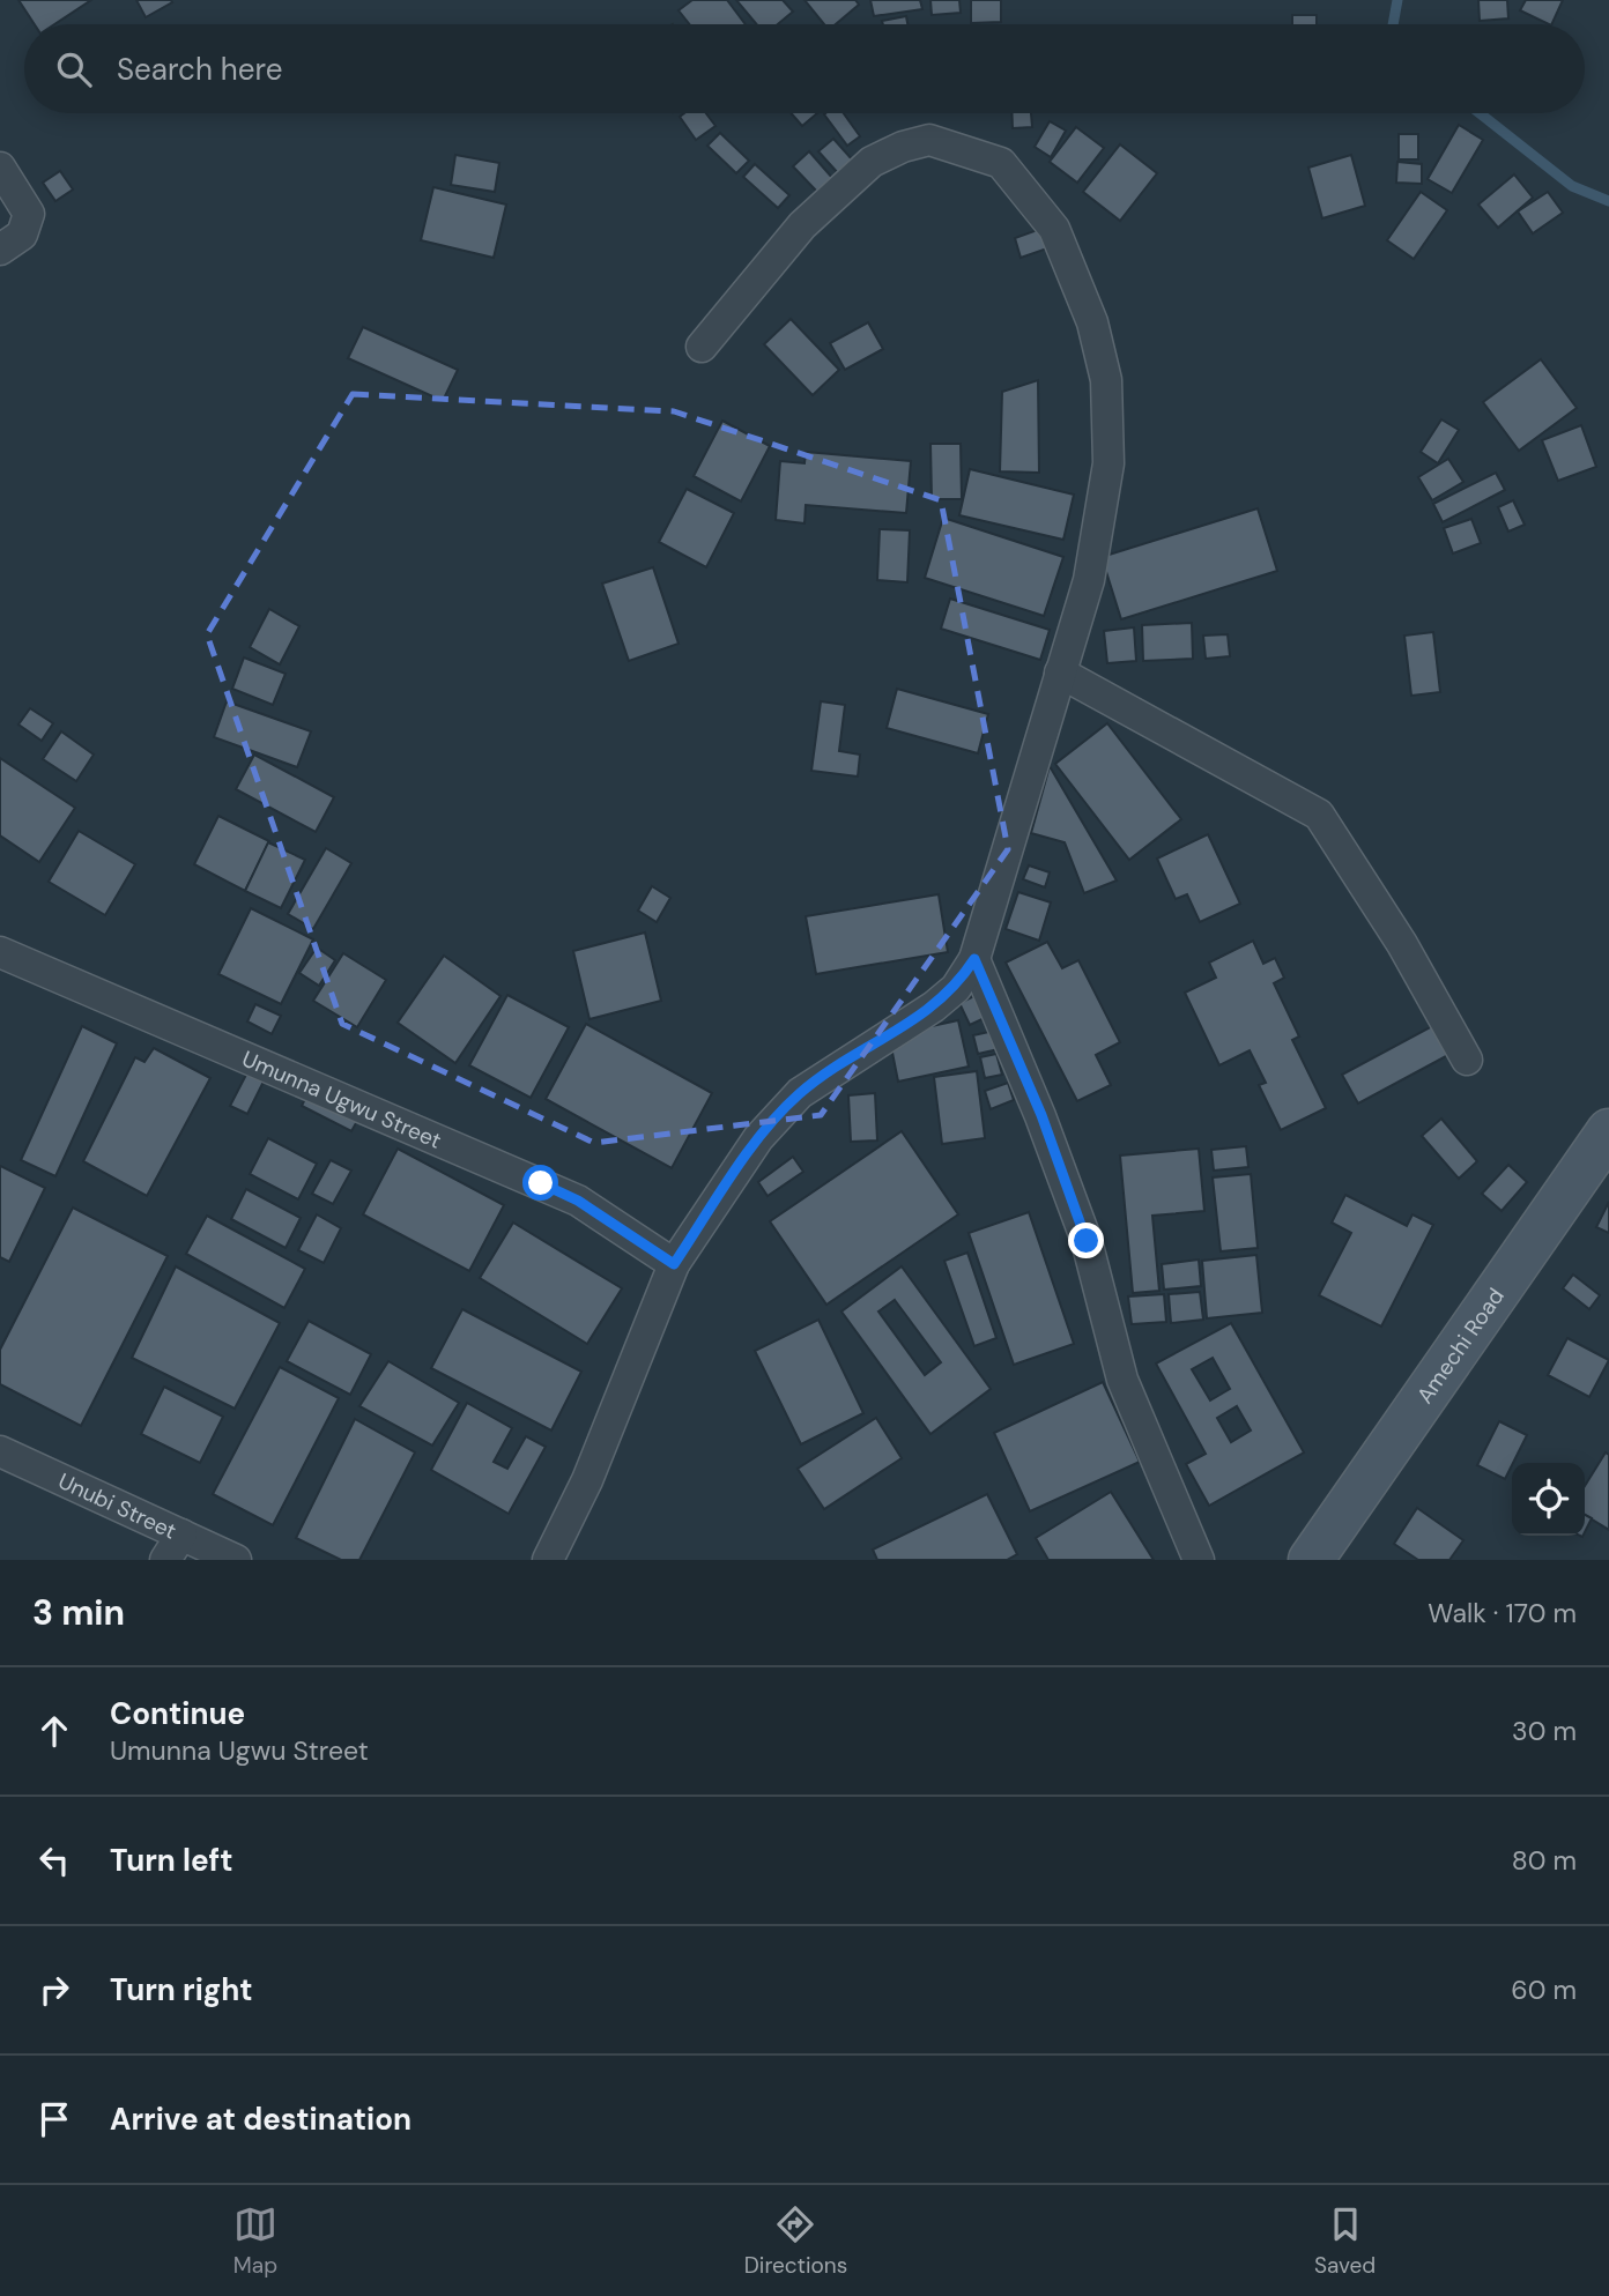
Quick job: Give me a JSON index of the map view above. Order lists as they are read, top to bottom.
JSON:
{
  "streets": {
    "main road": ["Amechi Road"],
    "street": ["Umunna Ugwu Street", "Unubi Street"]
  },
  "page": {
    "search": "Search here",
    "heading": ["3 min", "Walk · 170 m"],
    "list": [
      ["Continue", "Umunna Ugwu Street", "30 m"],
      ["Turn left", "80 m"],
      ["Turn right", "60 m"],
      "Arrive at destination"
    ],
    "nav": ["Map", "Directions", "Saved"]
  }
}
